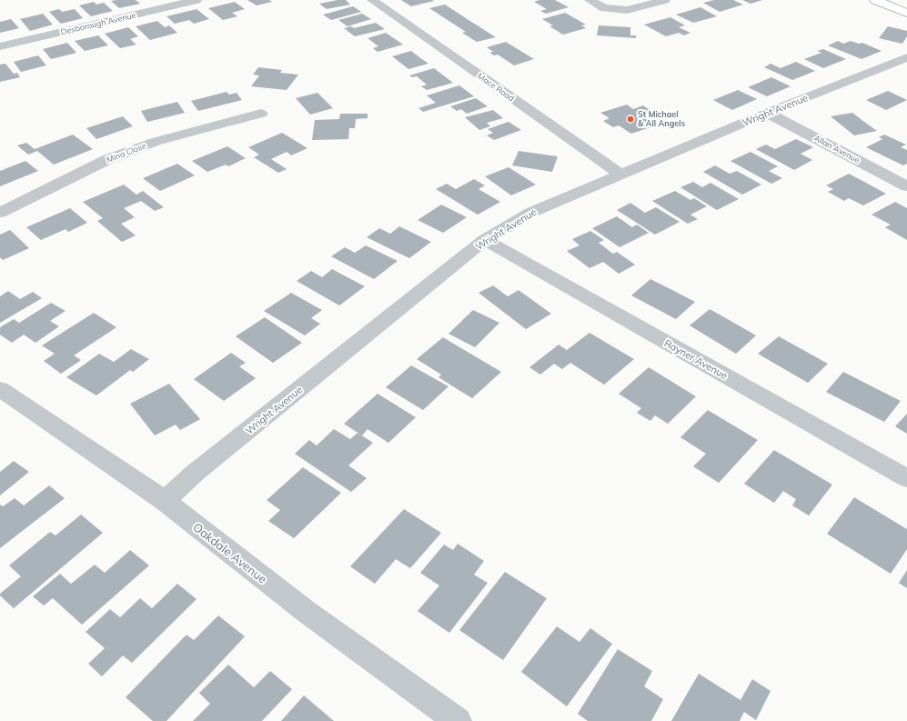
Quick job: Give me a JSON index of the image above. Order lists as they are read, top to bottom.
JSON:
{
  "streets": {
    "street": [
      "Desborough Avenue",
      "Mace Road",
      "Wright Avenue",
      "Allan Avenue",
      "Mina Close",
      "Rayner Avenue",
      "Oakdale Avenue"
    ]
  },
  "crossings": [
    ["Mace Road", "Wright Avenue"],
    ["Wright Avenue", "Allan Avenue"],
    ["Wright Avenue", "Rayner Avenue"],
    ["Wright Avenue", "Oakdale Avenue"]
  ],
  "places": ["St Michael & All Angels"]
}
